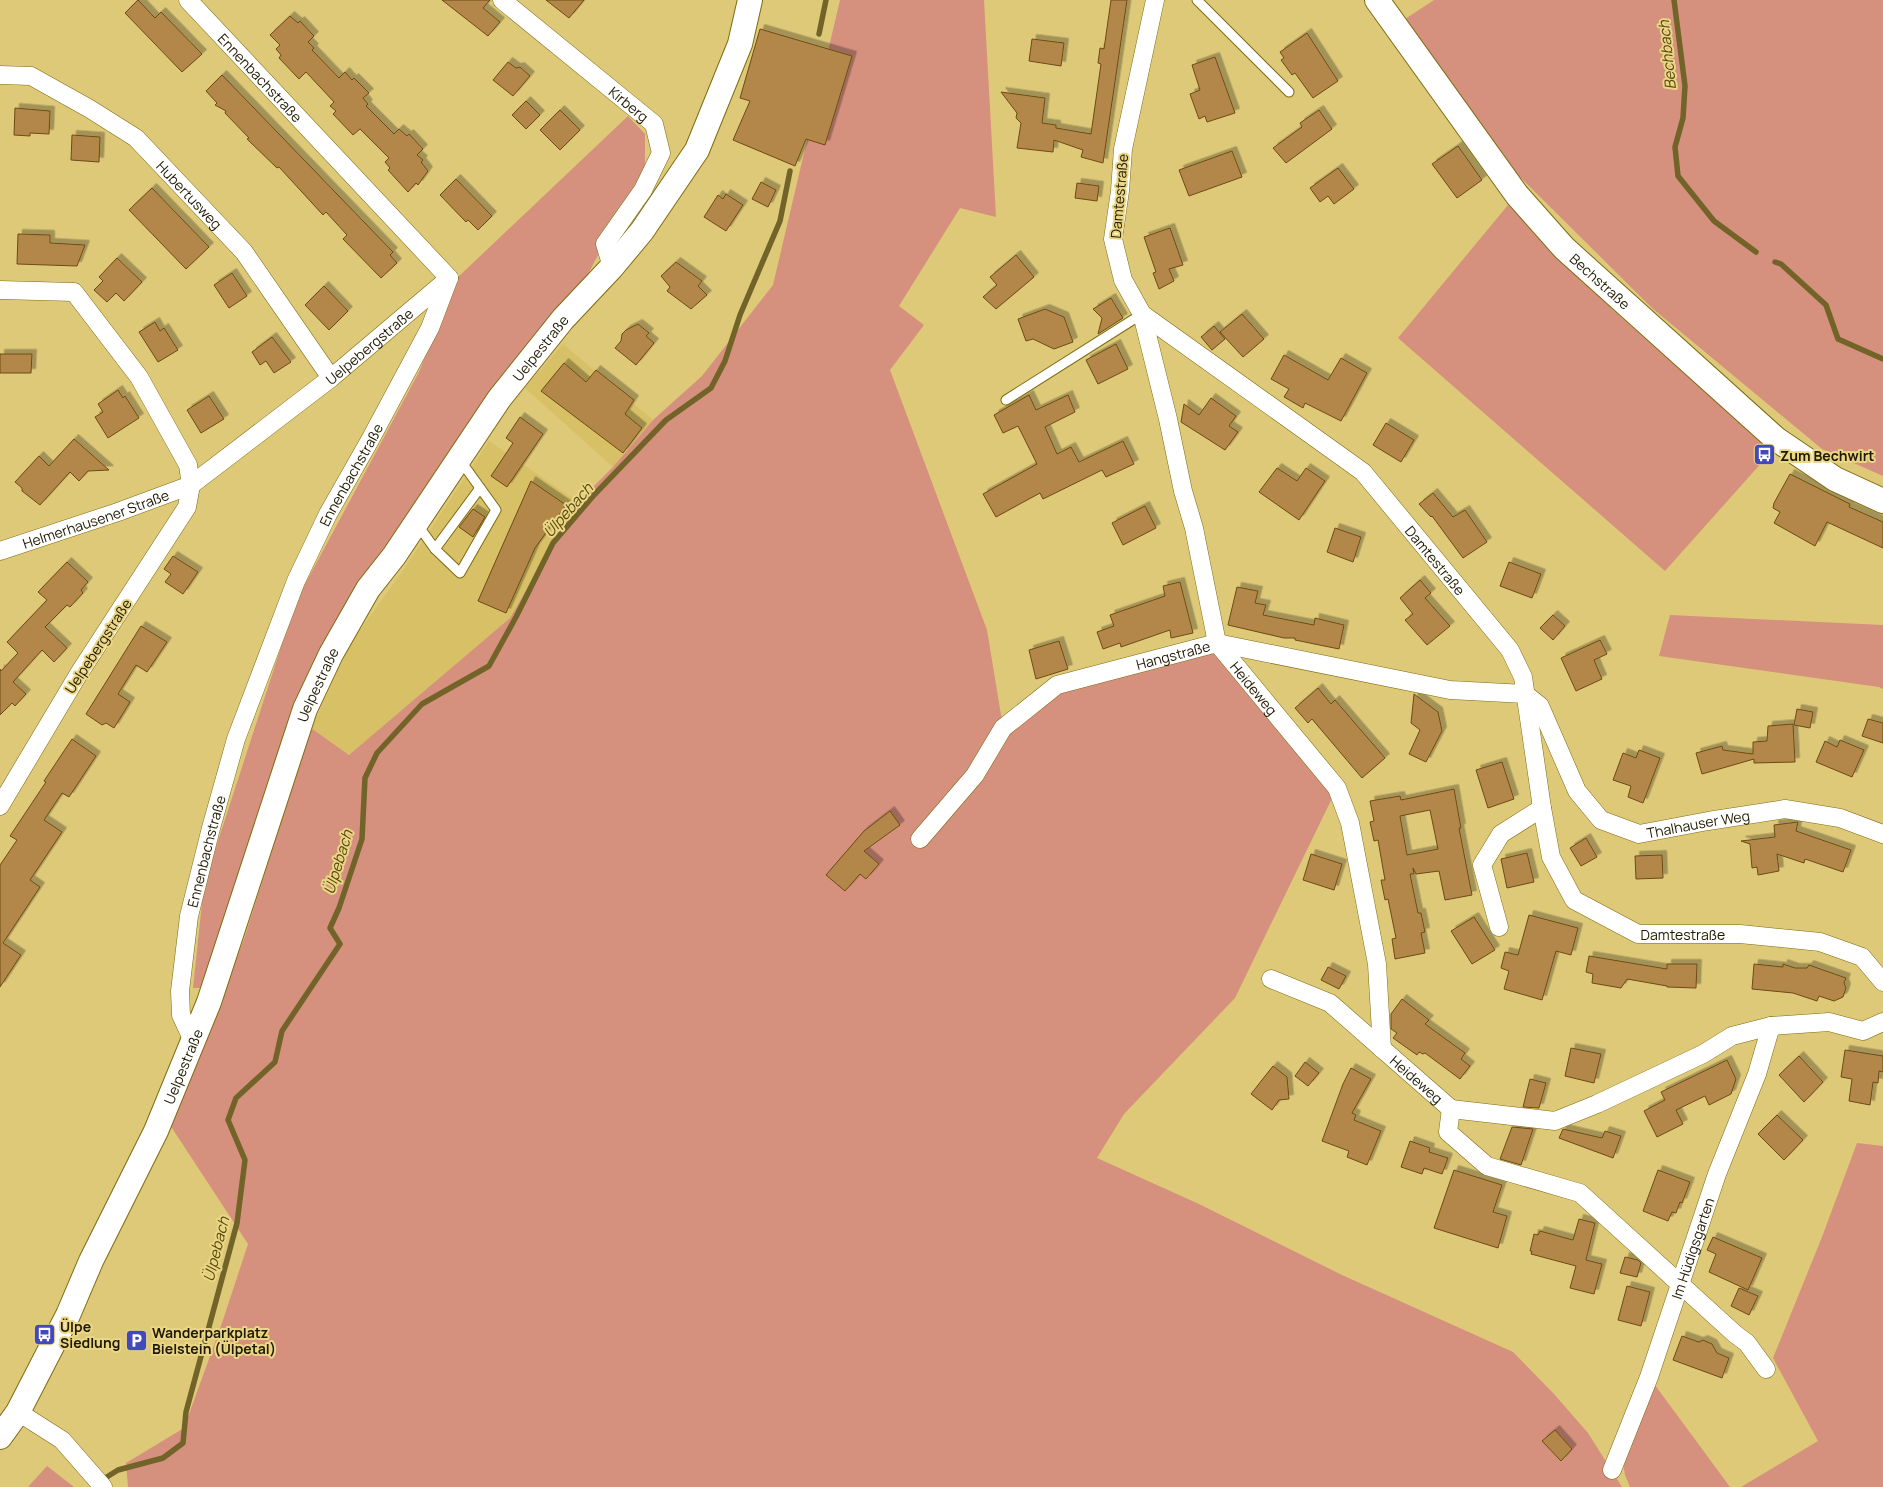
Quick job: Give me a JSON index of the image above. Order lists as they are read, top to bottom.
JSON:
{
  "streets": {
    "main road": ["Bechstraße", "Uelpestraße"],
    "street": [
      "Ennenbachstraße",
      "Kirberg",
      "Hubertusweg",
      "Damtestraße",
      "Uelpebergstraße",
      "Helmerhausener Straße",
      "Hangstraße",
      "Heideweg",
      "Thalhauser Weg",
      "Im Hüdigsgarten"
    ]
  },
  "crossings": [
    ["Ennenbachstraße", "Uelpebergstraße"],
    ["Ennenbachstraße", "Uelpestraße"],
    ["Kirberg", "Uelpestraße"],
    ["Hubertusweg", "Uelpebergstraße"],
    ["Damtestraße", "Hangstraße"],
    ["Damtestraße", "Heideweg"],
    ["Damtestraße", "Thalhauser Weg"],
    ["Uelpebergstraße", "Helmerhausener Straße"],
    ["Hangstraße", "Heideweg"],
    ["Hangstraße", "Thalhauser Weg"]
  ],
  "water": ["Bechbach", "Ülpebach"],
  "places": {
    "bus stop": ["Zum Bechwirt", "Ülpe Siedlung"],
    "parking": ["Wanderparkplatz Bielstein (Ülpetal)"]
  }
}
